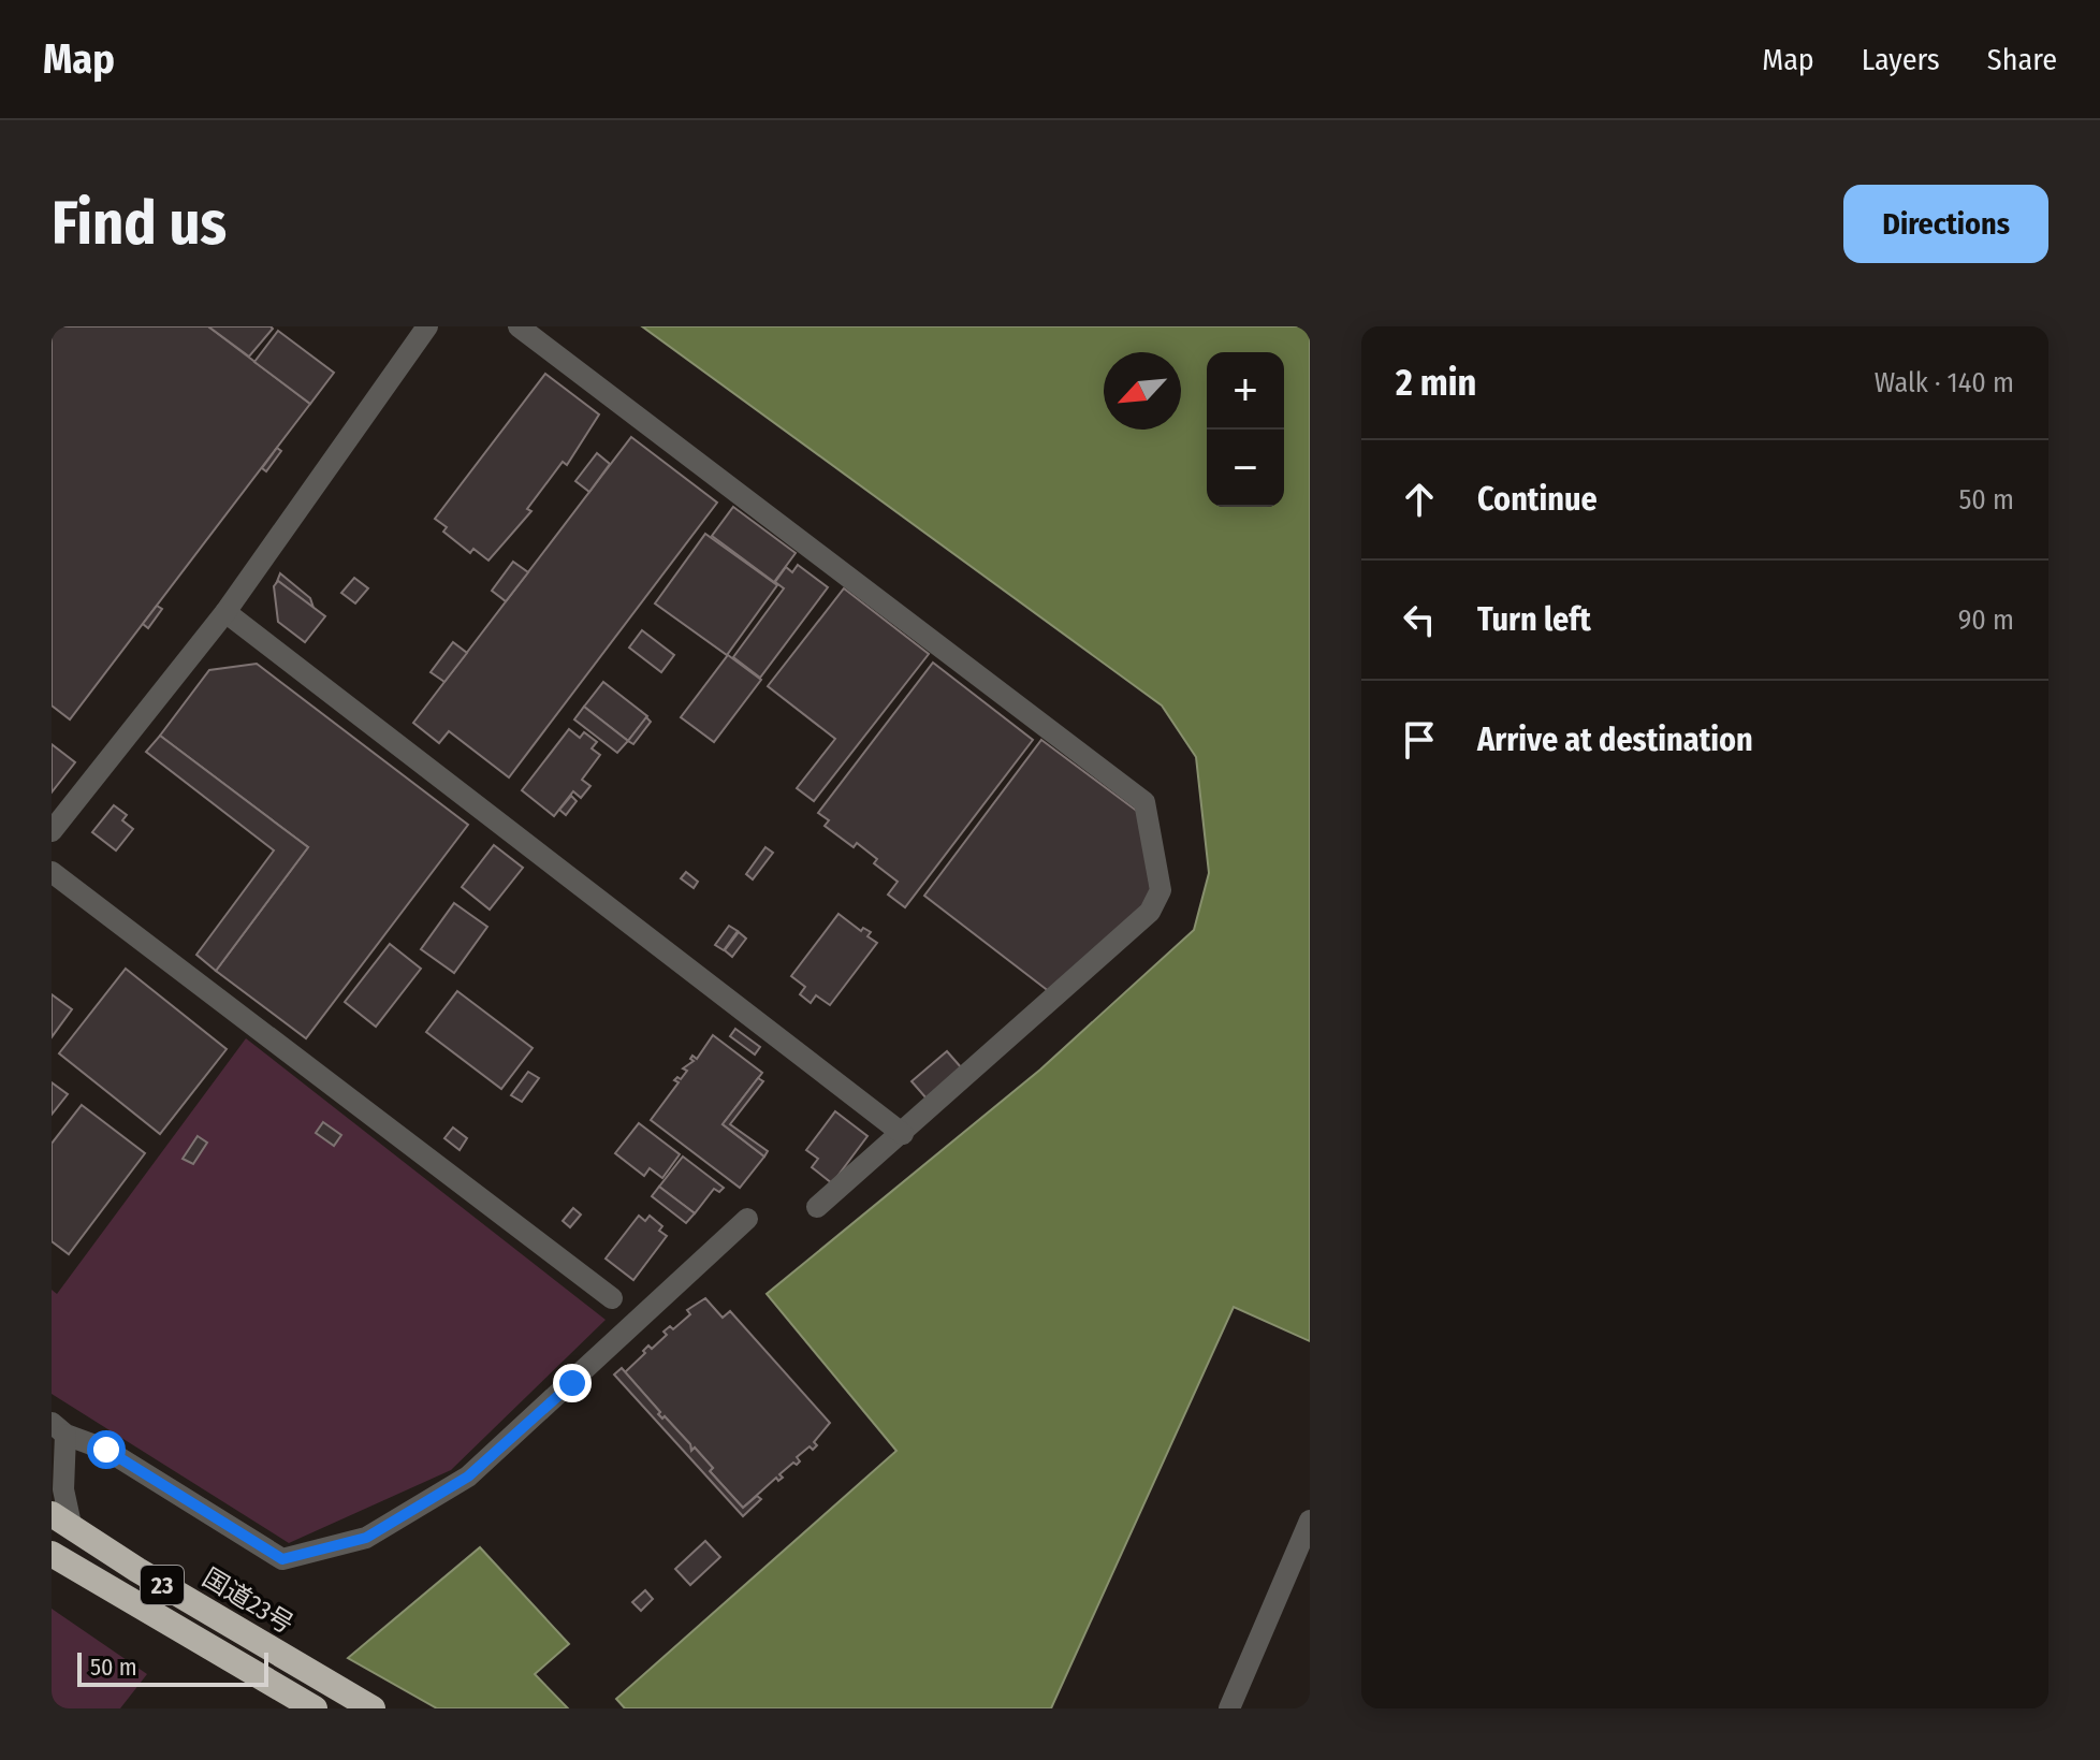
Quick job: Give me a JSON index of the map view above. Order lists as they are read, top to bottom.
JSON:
{
  "streets": {
    "highway": ["23", "国道23号"]
  },
  "scale_bar": "50 m",
  "north": "bottom left",
  "page": {
    "header": "Map",
    "nav": ["Map", "Layers", "Share"],
    "buttons": "Directions",
    "title": "Find us",
    "heading": ["2 min", "Walk · 140 m"],
    "map_buttons": ["+", "−"],
    "list": [
      ["Continue", "50 m"],
      ["Turn left", "90 m"],
      "Arrive at destination"
    ],
    "scale": "50 m"
  }
}
